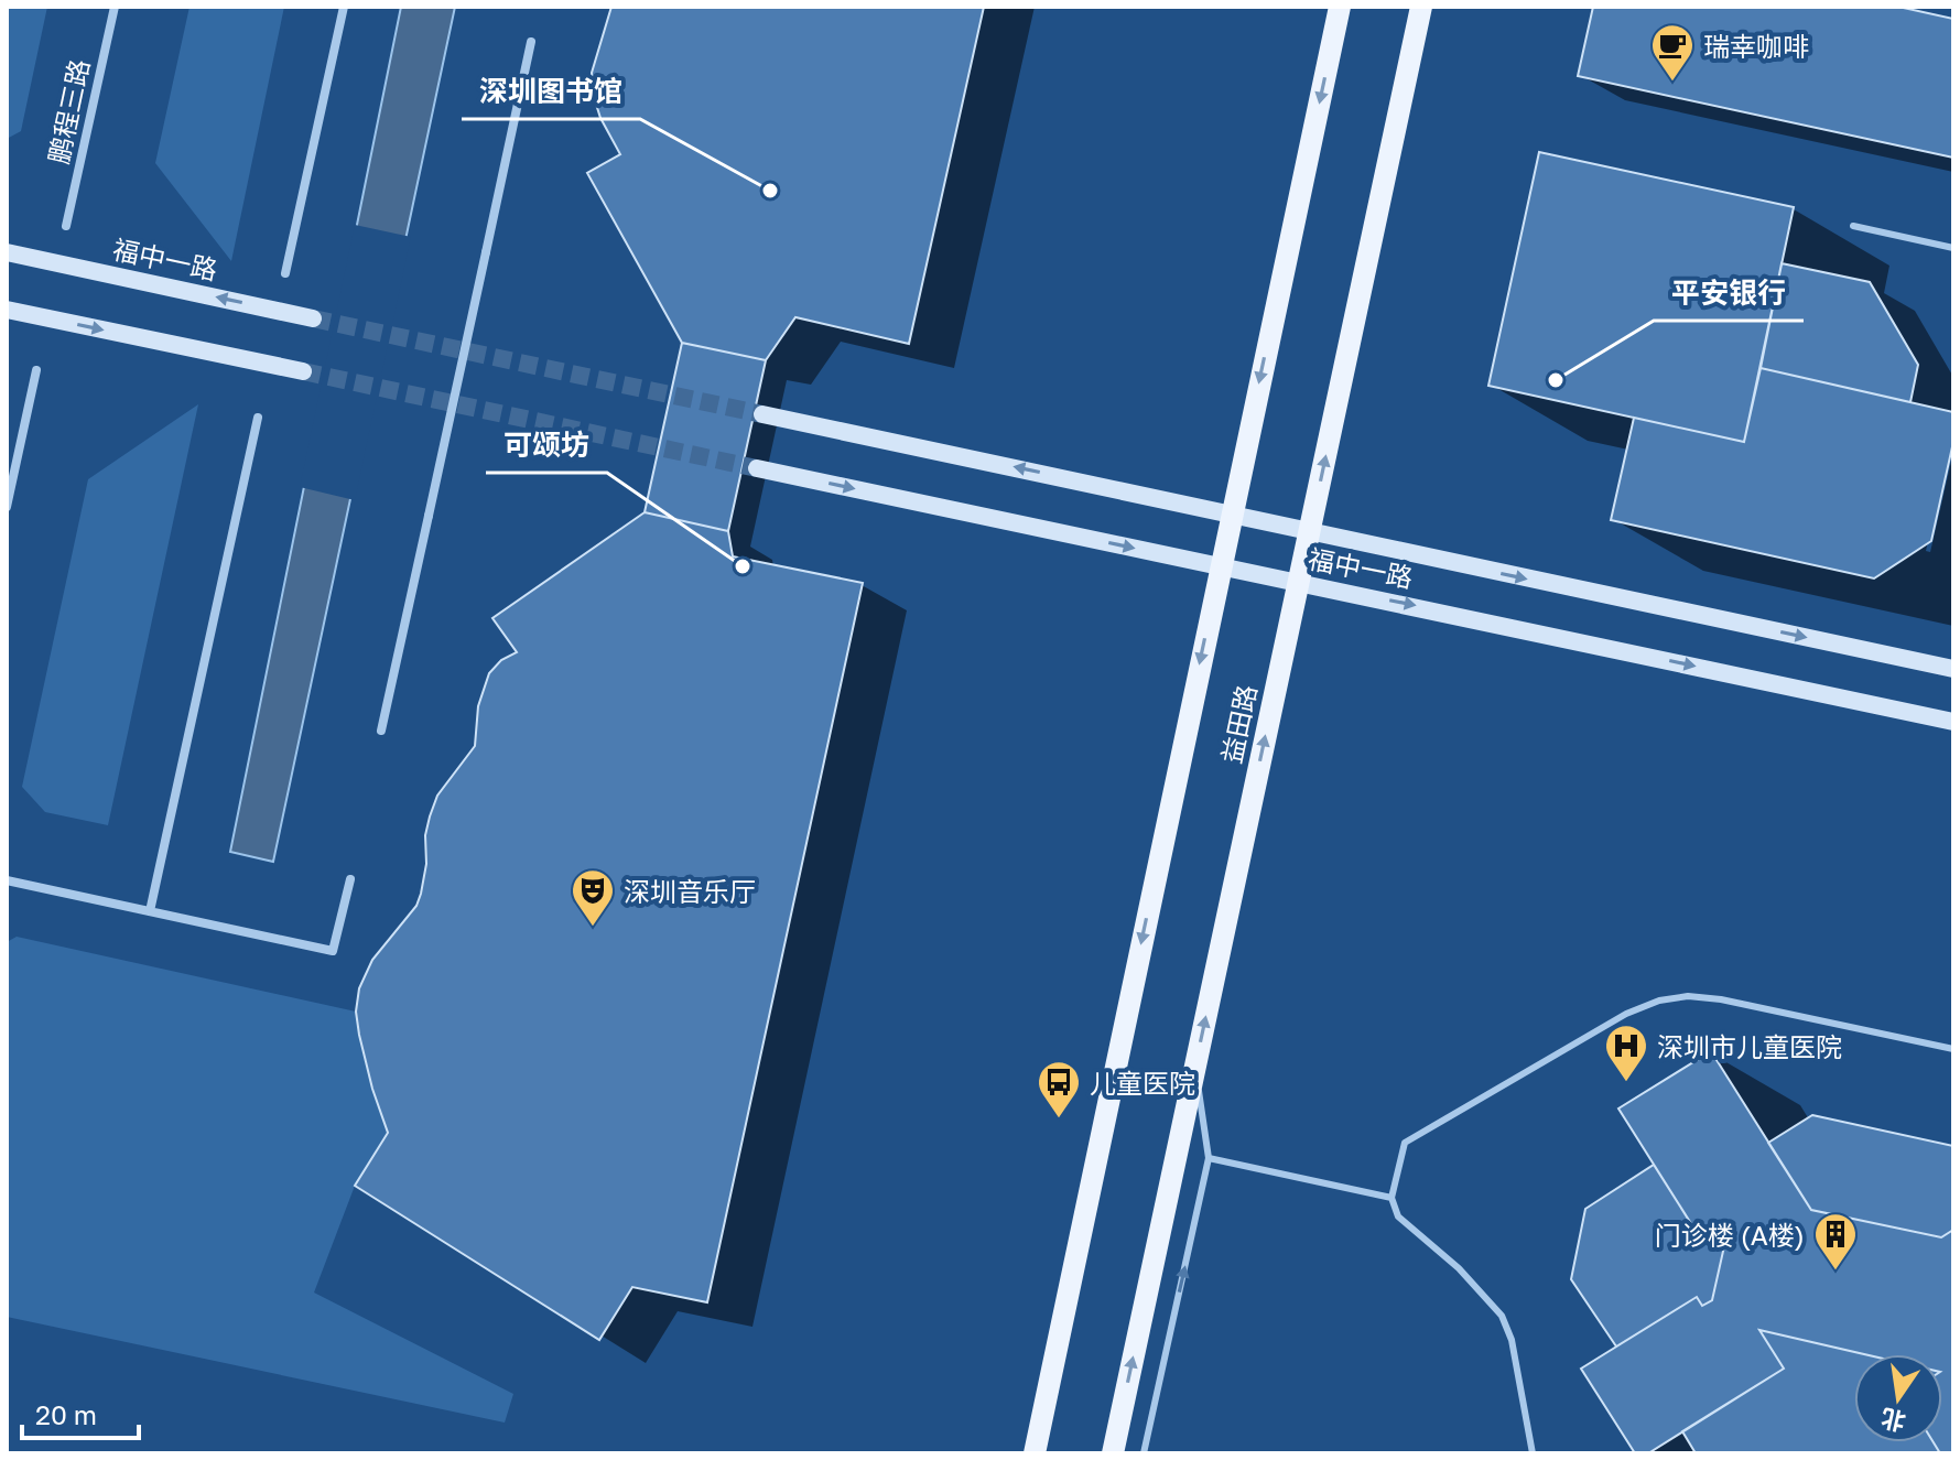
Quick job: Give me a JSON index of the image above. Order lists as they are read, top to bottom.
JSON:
{
  "streets": {
    "main road": ["益田路"],
    "street": ["鹏程三路", "福中一路"]
  },
  "crossings": [
    ["福中一路", "益田路"]
  ],
  "places": {
    "cafe": ["瑞幸咖啡"],
    "other": ["深圳图书馆", "平安银行", "可颂坊"],
    "theatre": ["深圳音乐厅"],
    "hospital": ["深圳市儿童医院"],
    "bus stop": ["儿童医院"],
    "building": ["门诊楼 (A楼)"]
  },
  "scale_bar": "20 m",
  "north": "bottom"
}
